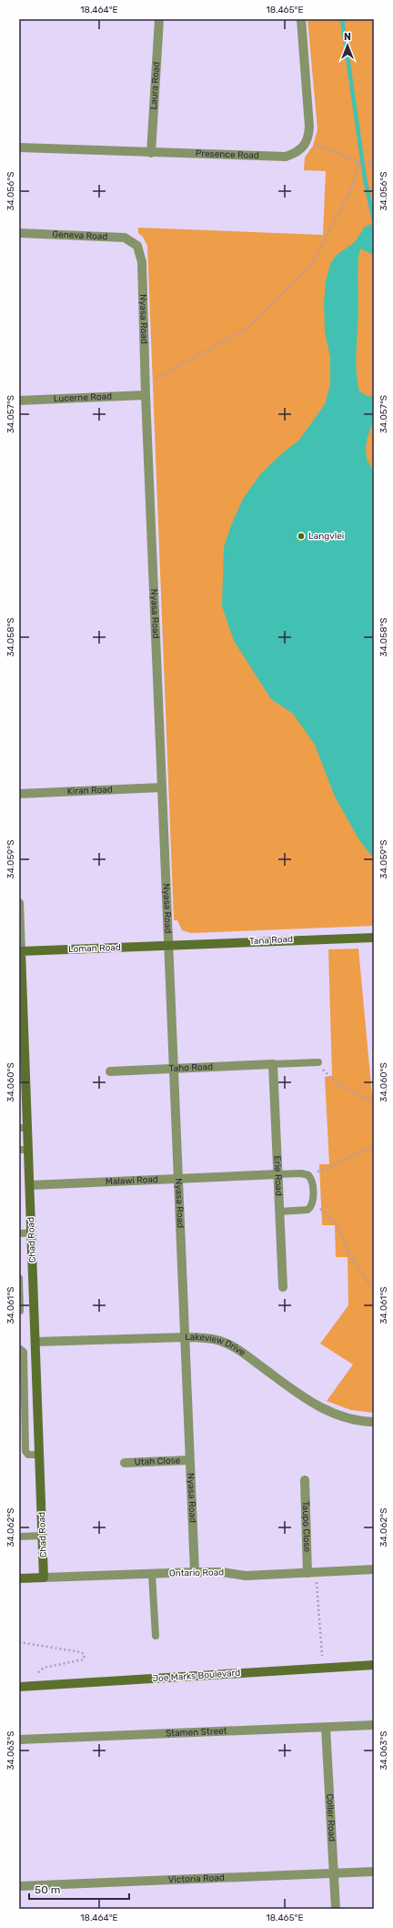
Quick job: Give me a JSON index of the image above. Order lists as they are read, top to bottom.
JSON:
{
  "streets": {
    "street": [
      "Laura Road",
      "Presence Road",
      "Geneva Road",
      "Nyasa Road",
      "Lucerne Road",
      "Kiran Road",
      "Tana Road",
      "Loman Road",
      "Taho Road",
      "Erie Road",
      "Malawi Road",
      "Chad Road",
      "Lakeview Drive",
      "Utah Close",
      "Taupo Close",
      "Ontario Road",
      "Joe Marks Boulevard",
      "Stamen Street",
      "Coller Road",
      "Victoria Road"
    ]
  },
  "crossings": [
    ["Laura Road", "Presence Road"],
    ["Geneva Road", "Nyasa Road"],
    ["Nyasa Road", "Lucerne Road"],
    ["Nyasa Road", "Kiran Road"],
    ["Nyasa Road", "Tana Road"],
    ["Nyasa Road", "Loman Road"],
    ["Nyasa Road", "Taho Road"],
    ["Nyasa Road", "Malawi Road"],
    ["Nyasa Road", "Lakeview Drive"],
    ["Nyasa Road", "Utah Close"],
    ["Nyasa Road", "Ontario Road"],
    ["Tana Road", "Loman Road"],
    ["Loman Road", "Chad Road"],
    ["Taho Road", "Erie Road"],
    ["Erie Road", "Malawi Road"],
    ["Malawi Road", "Chad Road"],
    ["Chad Road", "Lakeview Drive"],
    ["Chad Road", "Ontario Road"],
    ["Taupo Close", "Ontario Road"],
    ["Stamen Street", "Coller Road"],
    ["Coller Road", "Victoria Road"]
  ],
  "places": ["Langvlei"],
  "scale_bar": "50 m",
  "north": "top",
  "coordinates": [
    "18.464°E",
    "18.465°E",
    "34.056°S",
    "34.057°S",
    "34.058°S",
    "34.059°S",
    "34.060°S",
    "34.061°S",
    "34.062°S",
    "34.063°S"
  ]
}
